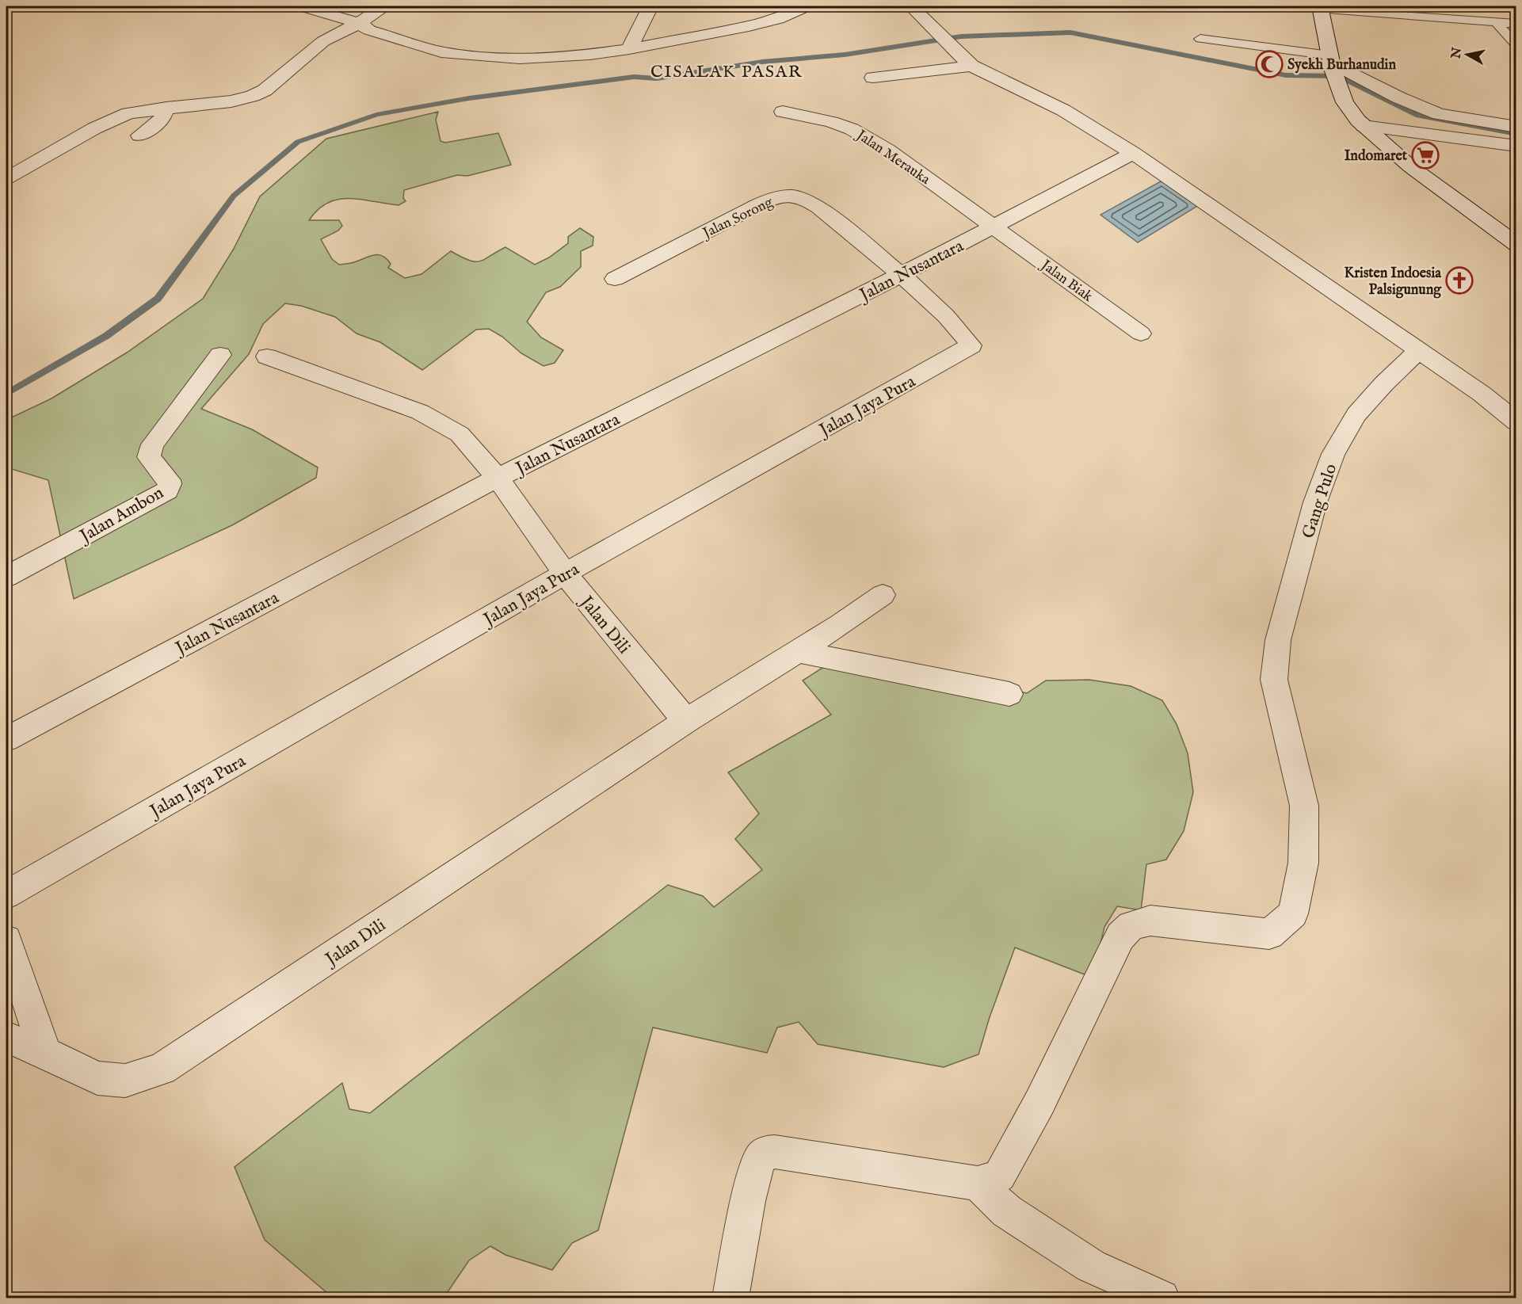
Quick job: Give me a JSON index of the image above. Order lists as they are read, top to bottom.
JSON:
{
  "streets": {
    "street": [
      "Jalan Merauka",
      "Jalan Sorong",
      "Jalan Nusantara",
      "Jalan Biak",
      "Jalan Jaya Pura",
      "Gang Pulo",
      "Jalan Ambon",
      "Jalan Dili"
    ]
  },
  "crossings": [
    ["Jalan Merauka", "Jalan Nusantara"],
    ["Jalan Merauka", "Jalan Biak"],
    ["Jalan Sorong", "Jalan Nusantara"],
    ["Jalan Sorong", "Jalan Jaya Pura"],
    ["Jalan Nusantara", "Jalan Biak"],
    ["Jalan Nusantara", "Jalan Jaya Pura"],
    ["Jalan Nusantara", "Jalan Dili"],
    ["Jalan Jaya Pura", "Jalan Dili"]
  ],
  "districts": ["CISALAK PASAR"],
  "places": {
    "mosque": ["Syekh Burhanudin"],
    "supermarket": ["Indomaret"],
    "church": ["Kristen Indoesia Palsigunung"]
  },
  "north": "left"
}
